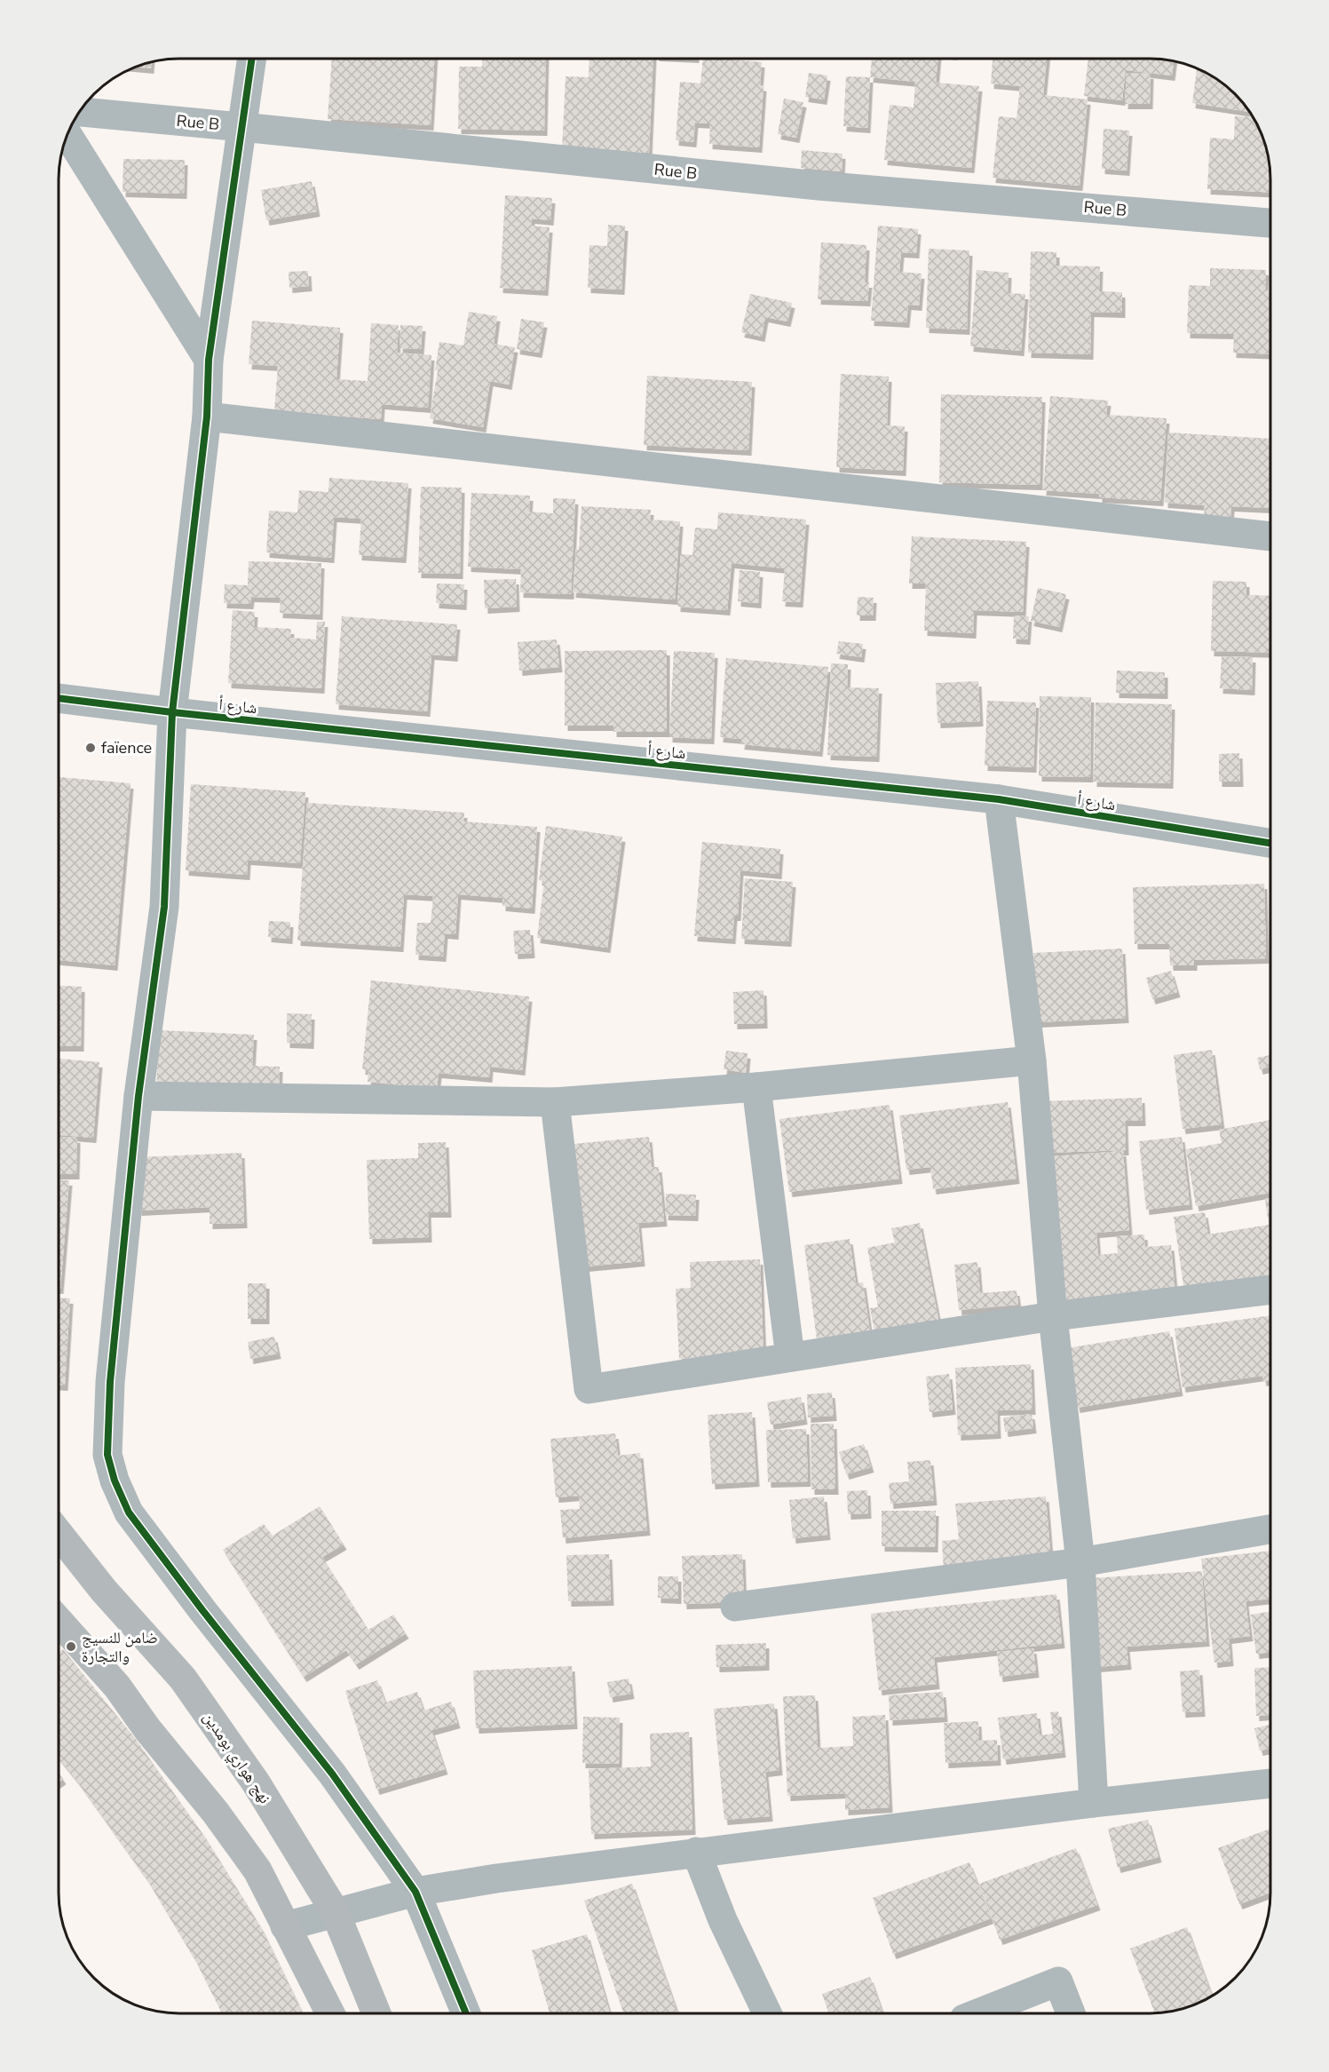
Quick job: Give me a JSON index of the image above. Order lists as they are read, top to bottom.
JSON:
{
  "streets": {
    "main road": ["نهج هواري بومدين"],
    "street": ["Rue B", "شارع أ"]
  },
  "places": ["faïence", "ضامن للنسيج والتجارة"]
}
